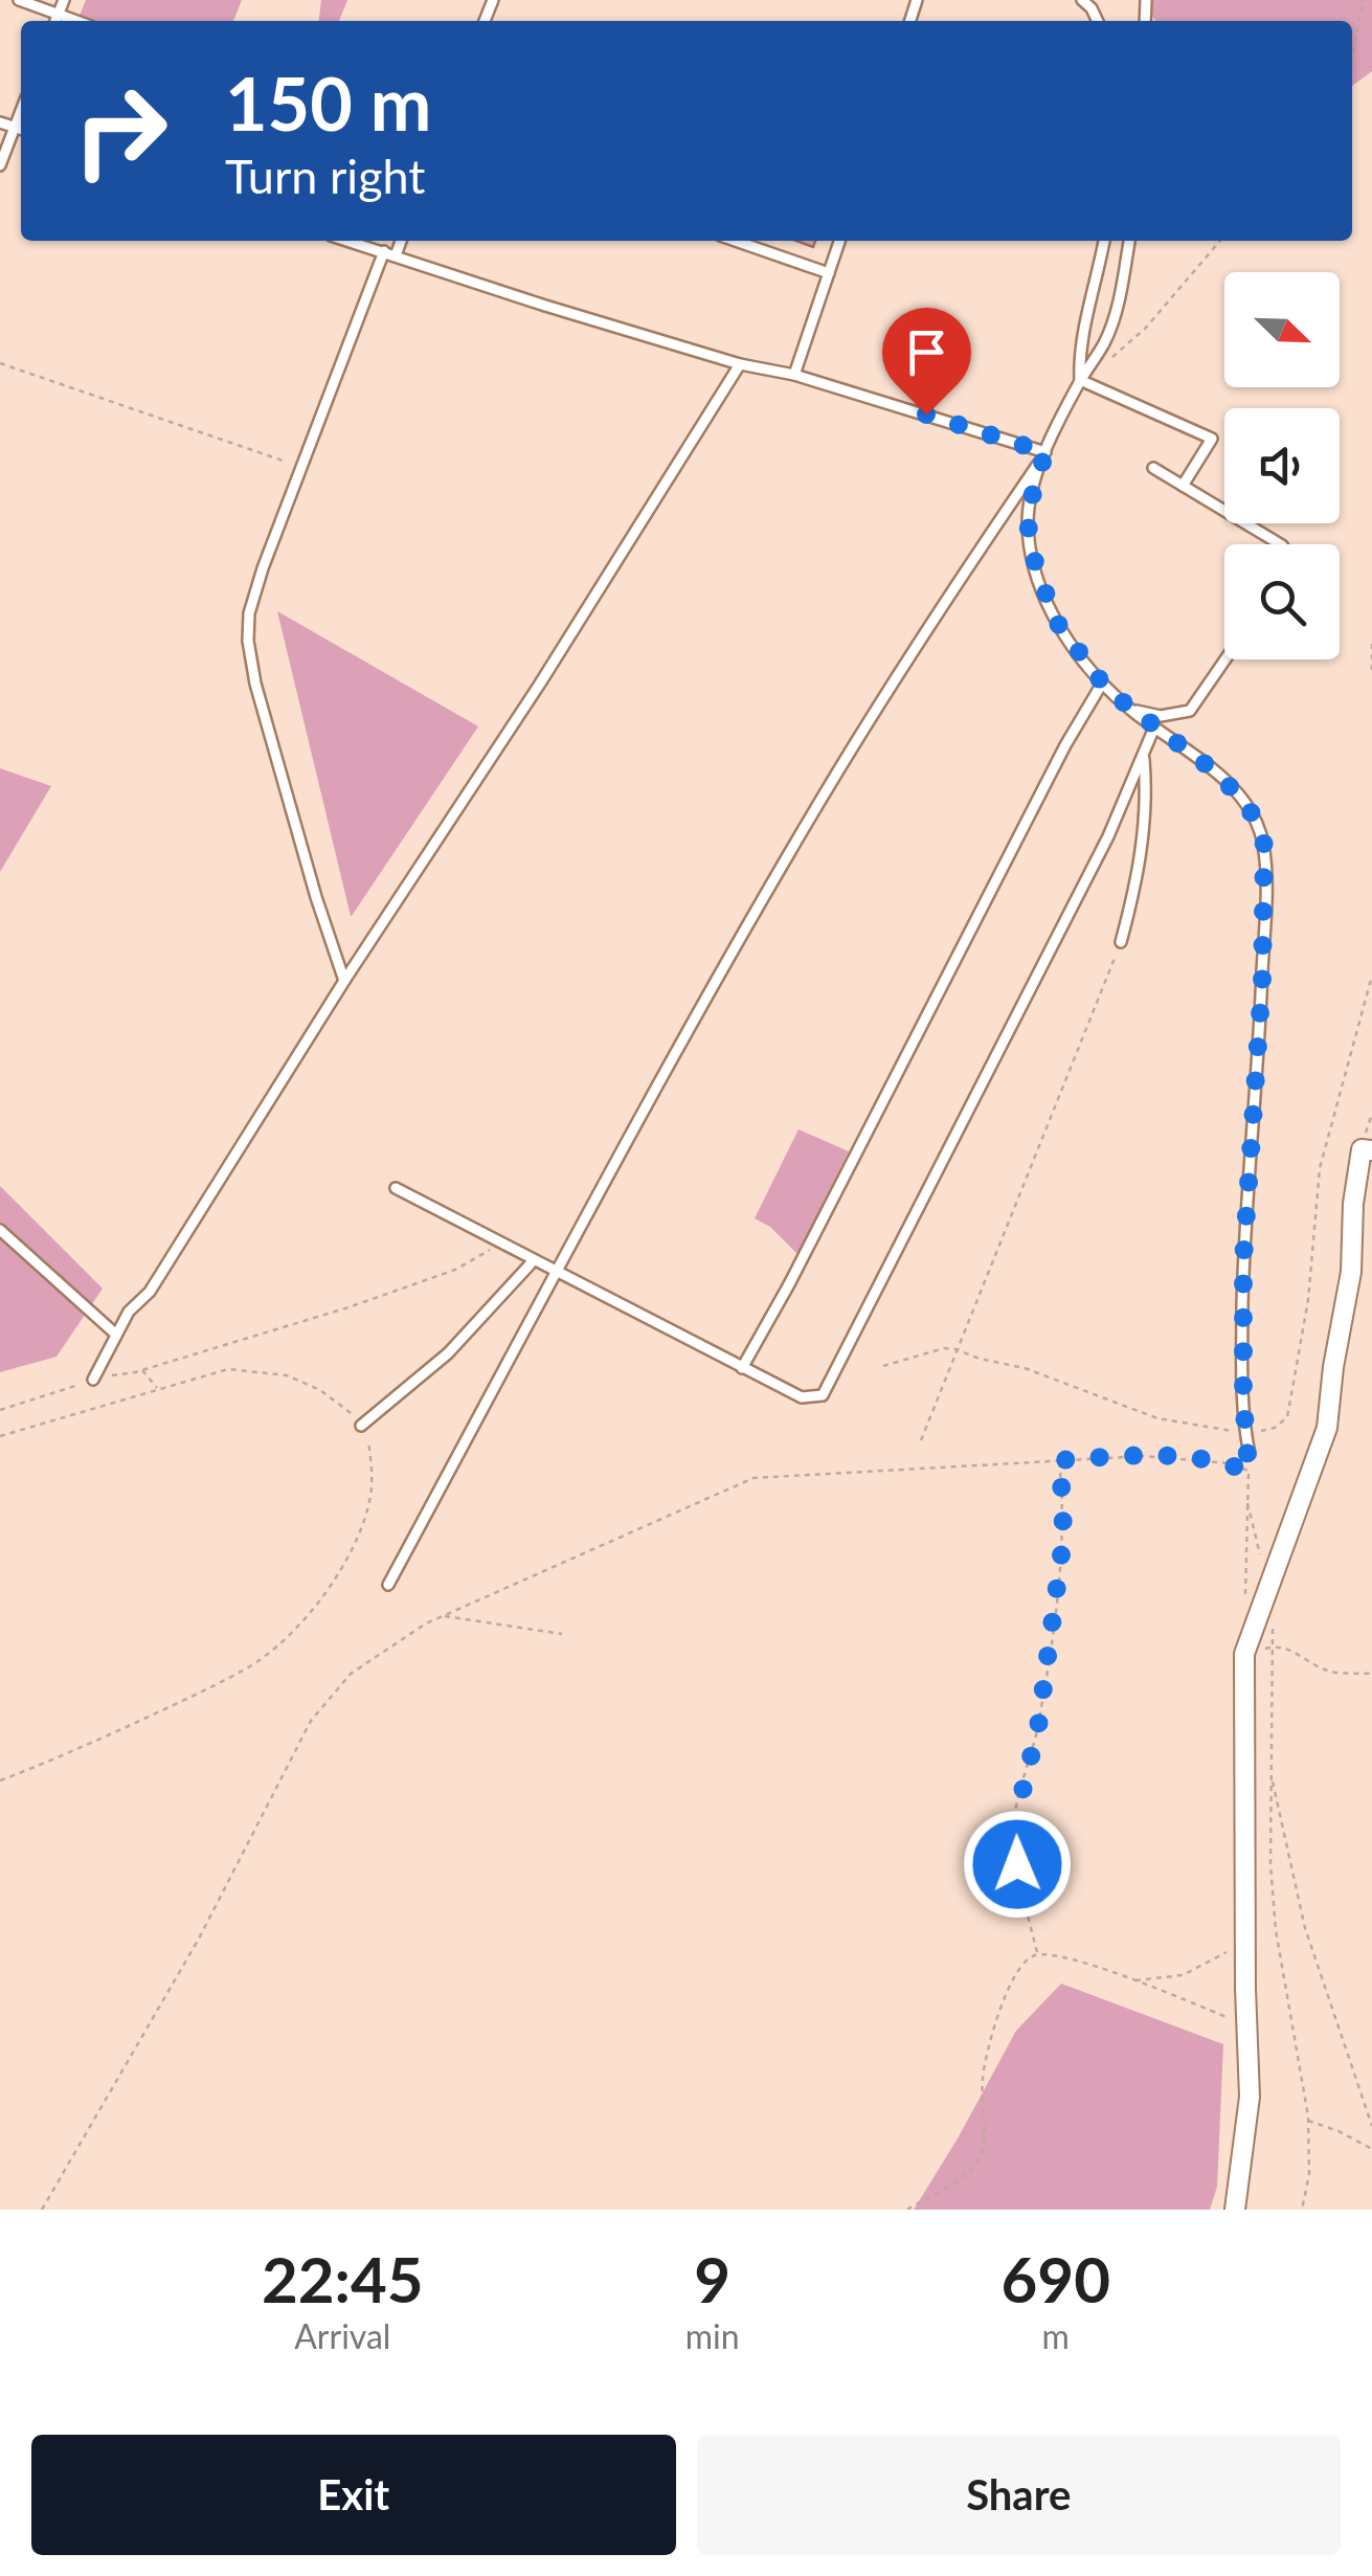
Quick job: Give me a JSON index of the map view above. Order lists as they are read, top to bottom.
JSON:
{
  "north": "bottom right",
  "page": {
    "turn": ["150 m", "Turn right"],
    "eta": [
      "22:45",
      "Arrival",
      "9",
      "min",
      "690",
      "m"
    ],
    "buttons": ["Exit", "Share"]
  }
}
